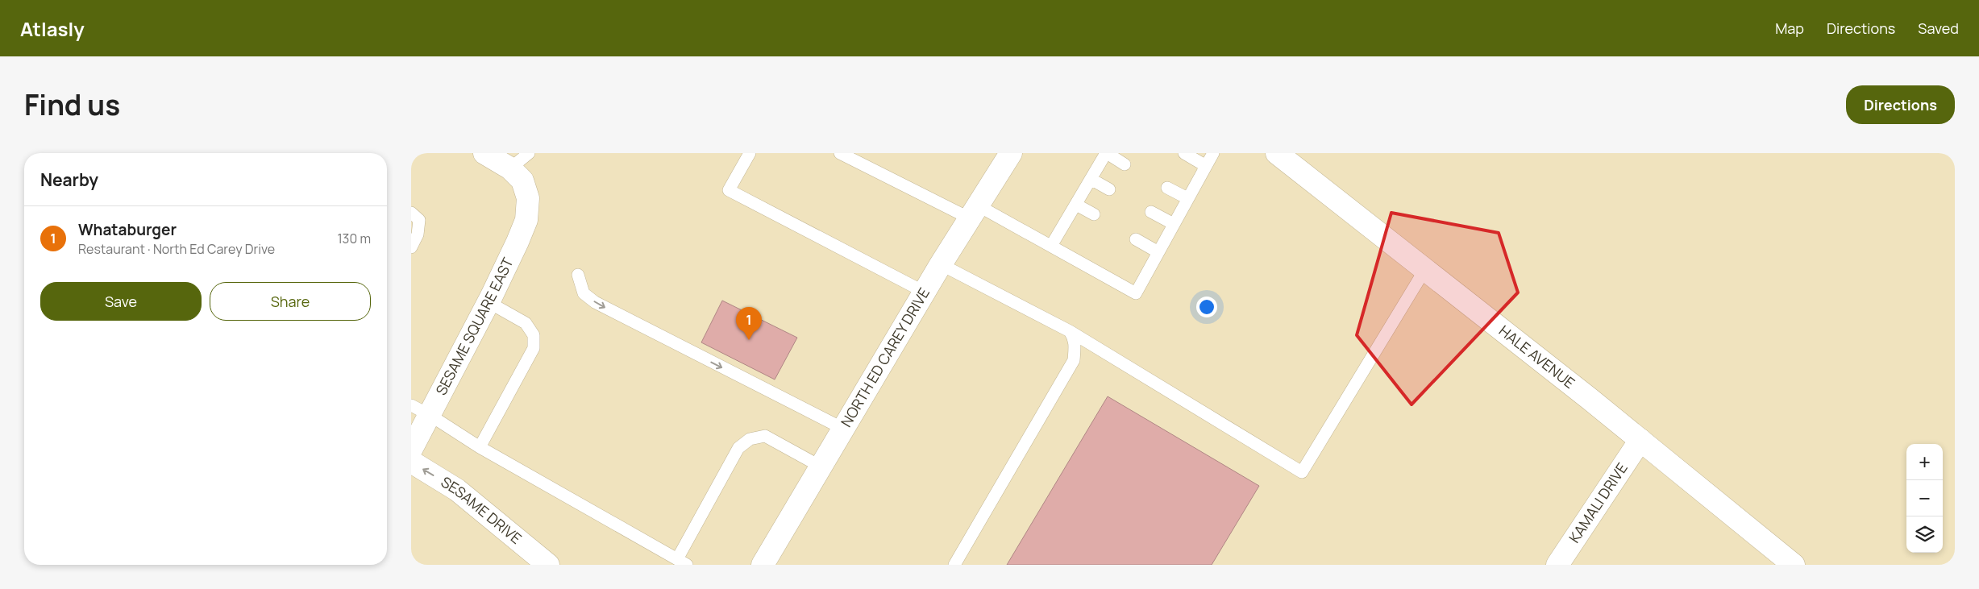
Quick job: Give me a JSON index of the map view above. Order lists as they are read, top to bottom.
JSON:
{
  "streets": {
    "street": [
      "SESAME SQUARE EAST",
      "HALE AVENUE",
      "NORTH ED CAREY DRIVE",
      "KAMALI DRIVE",
      "SESAME DRIVE"
    ]
  },
  "crossings": [
    ["HALE AVENUE", "KAMALI DRIVE"]
  ],
  "one_way": ["SESAME DRIVE"],
  "page": {
    "header": "Atlasly",
    "nav": ["Map", "Directions", "Saved"],
    "title": "Find us",
    "buttons": [
      "Directions",
      ["Save", "Share"]
    ],
    "heading": "Nearby",
    "list": [
      {
        "mark": "1",
        "name": "Whataburger",
        "note": "Restaurant · North Ed Carey Drive",
        "value": "130 m"
      }
    ],
    "pins": "1",
    "map_buttons": ["+", "−"]
  }
}
